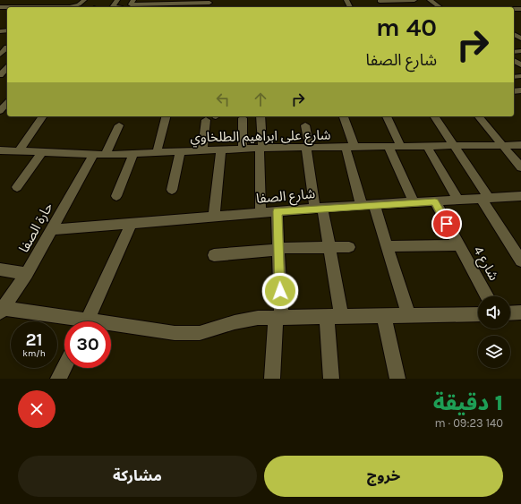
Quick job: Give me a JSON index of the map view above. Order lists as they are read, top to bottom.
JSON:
{
  "streets": {
    "street": [
      "شارع على ابراهيم الطلخاوي",
      "شارع الصفا",
      "حارة الصفا",
      "شارع 4"
    ]
  },
  "crossings": [
    ["شارع على ابراهيم الطلخاوي", "حارة الصفا"],
    ["شارع الصفا", "حارة الصفا"],
    ["شارع الصفا", "شارع 4"]
  ],
  "page": {
    "turn": ["40 m", "شارع الصفا"],
    "speed": "21 km/h",
    "limit": "30",
    "heading": ["1 دقيقة", "140 m · 09:23"],
    "buttons": ["خروج", "مشاركة"]
  }
}
